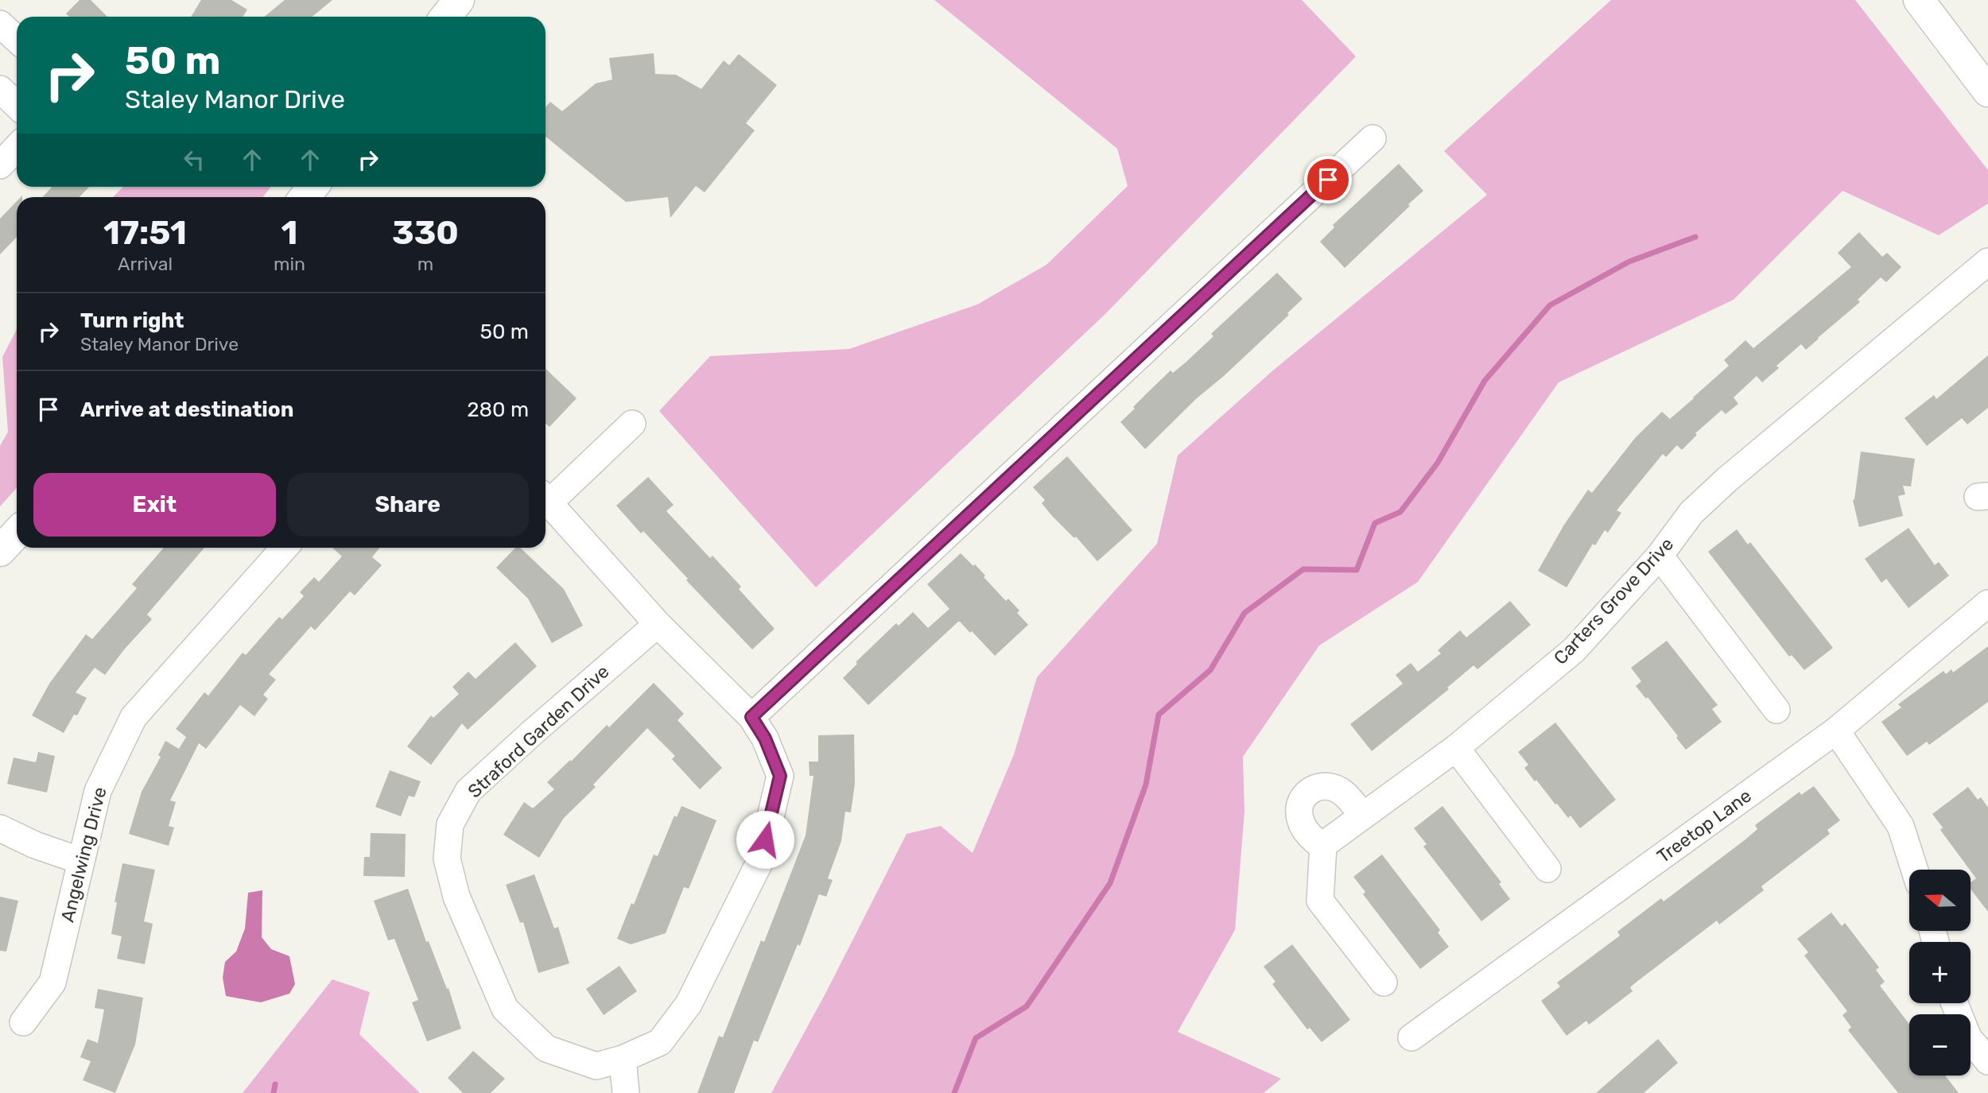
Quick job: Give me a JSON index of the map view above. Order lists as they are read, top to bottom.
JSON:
{
  "streets": {
    "street": [
      "Carters Grove Drive",
      "Straford Garden Drive",
      "Treetop Lane",
      "Angelwing Drive"
    ]
  },
  "north": "left",
  "page": {
    "turn": ["50 m", "Staley Manor Drive"],
    "eta": [
      "17:51",
      "Arrival",
      "1",
      "min",
      "330",
      "m"
    ],
    "list": [
      {
        "name": "Turn right",
        "note": "Staley Manor Drive",
        "value": "50 m"
      },
      {
        "name": "Arrive at destination",
        "value": "280 m"
      }
    ],
    "buttons": ["Exit", "Share"],
    "map_buttons": ["+", "−"]
  }
}
